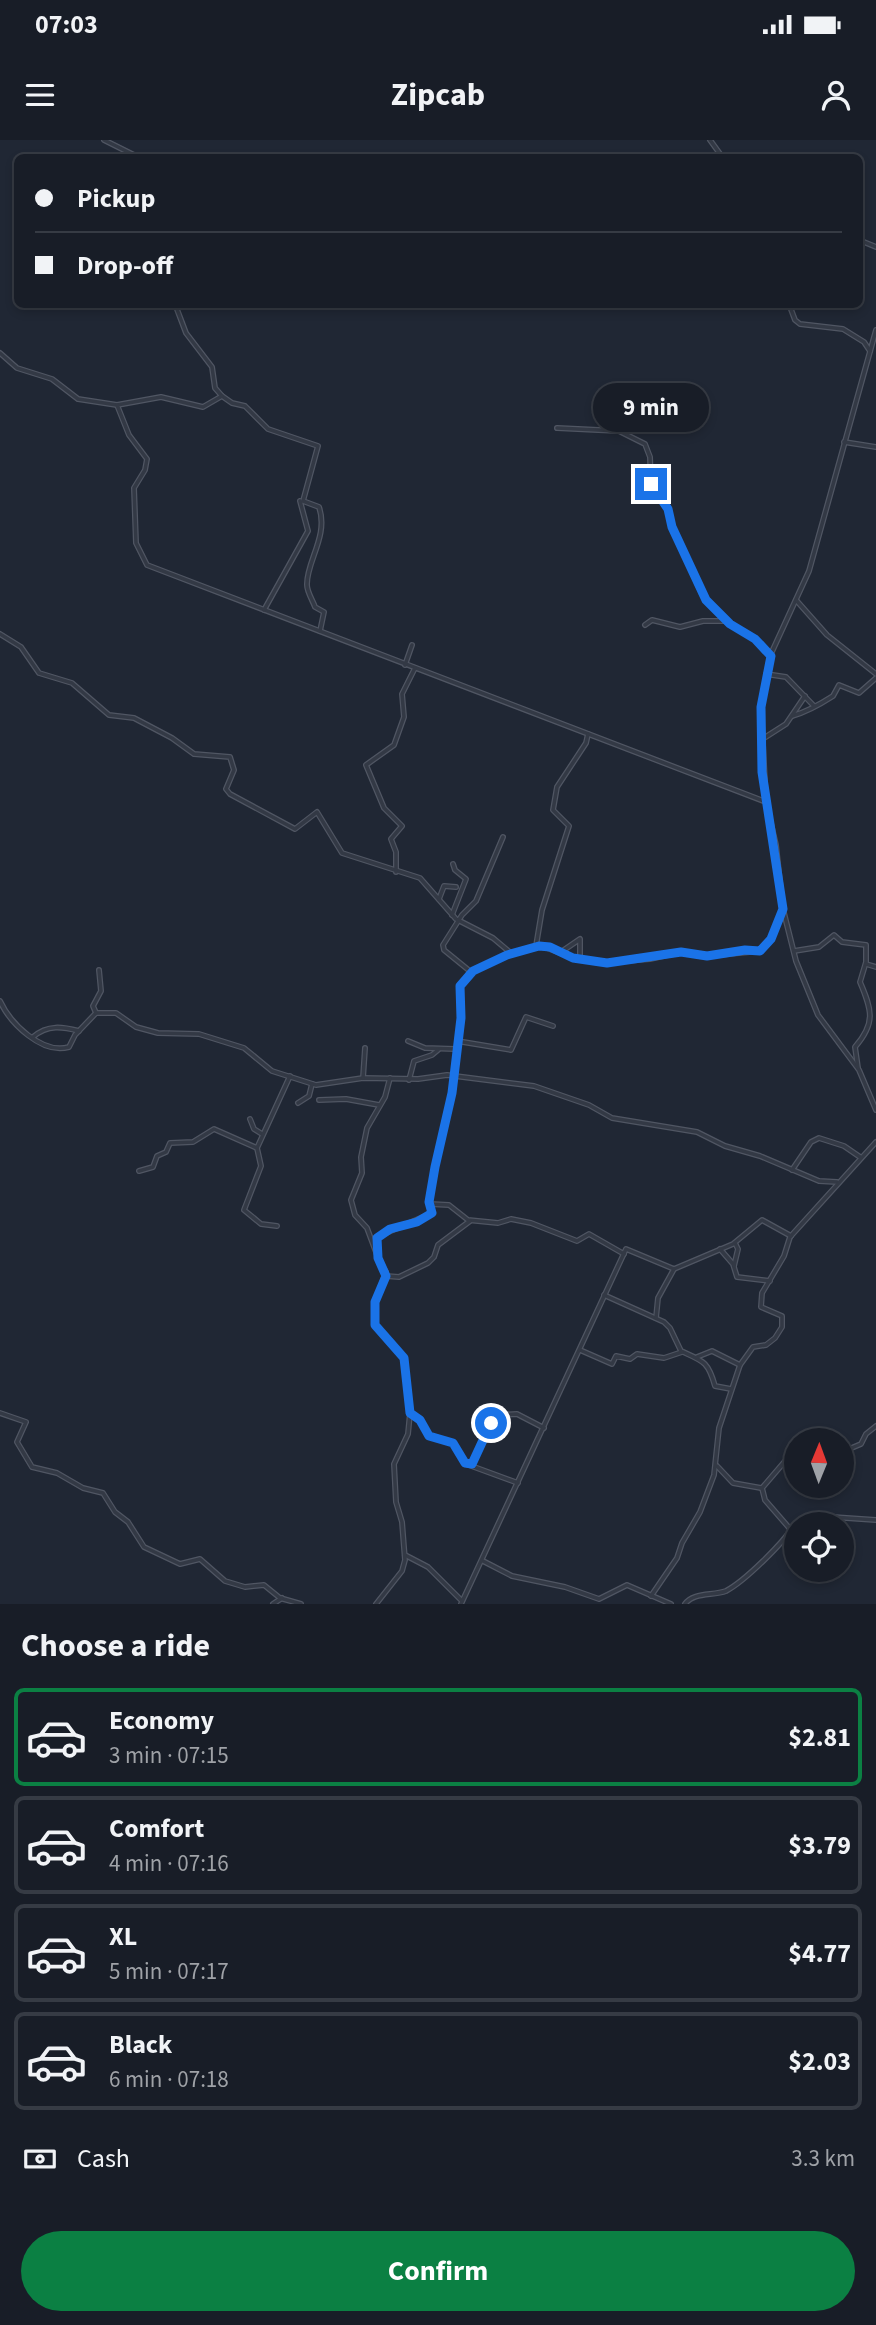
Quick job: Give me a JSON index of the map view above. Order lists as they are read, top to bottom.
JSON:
{
  "north": "top",
  "page": {
    "status": "07:03",
    "header": "Zipcab",
    "banner": ["Pickup", "Drop-off"],
    "bubble": "9 min",
    "heading": "Choose a ride",
    "list": [
      {
        "name": "Economy",
        "note": "3 min · 07:15",
        "value": "$2.81"
      },
      {
        "name": "Comfort",
        "note": "4 min · 07:16",
        "value": "$3.79"
      },
      {
        "name": "XL",
        "note": "5 min · 07:17",
        "value": "$4.77"
      },
      {
        "name": "Black",
        "note": "6 min · 07:18",
        "value": "$2.03"
      }
    ],
    "pay": ["Cash", "3.3 km"],
    "buttons": "Confirm"
  }
}
